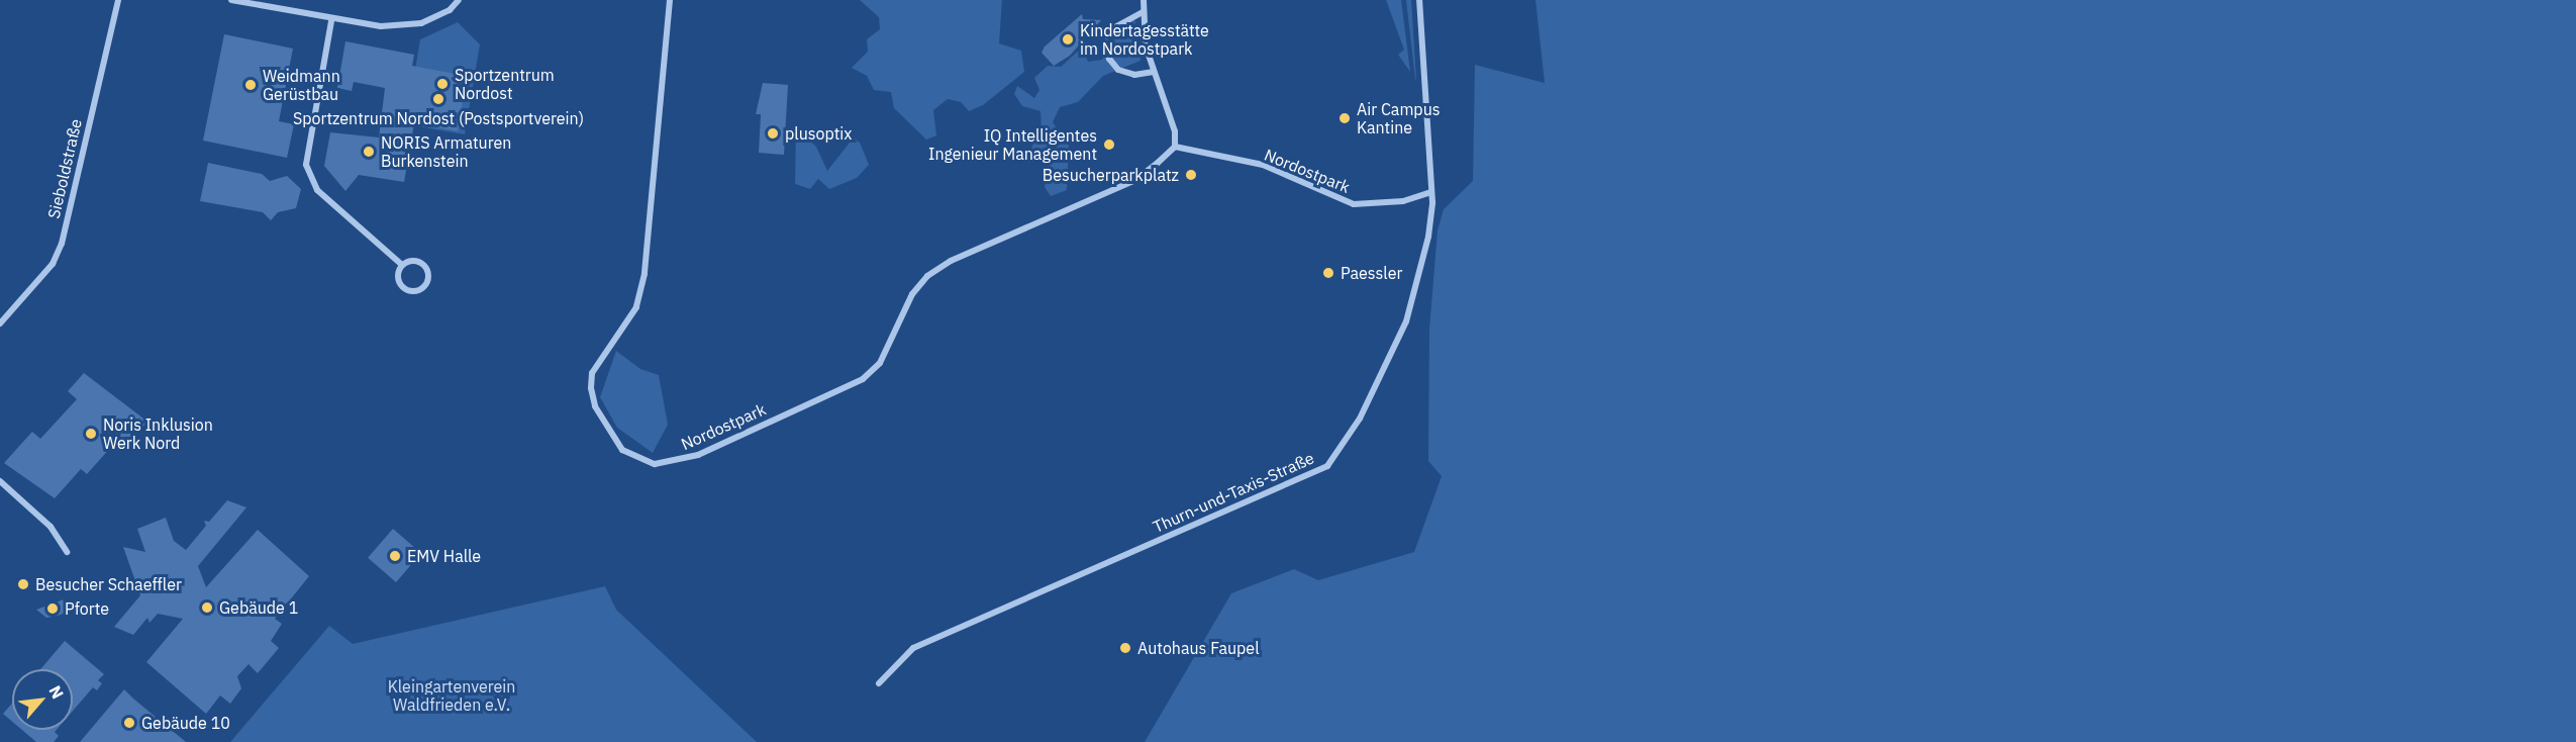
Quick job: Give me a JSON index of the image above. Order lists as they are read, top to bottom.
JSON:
{
  "streets": {
    "street": ["Sieboldstraße", "Nordostpark", "Thurn-und-Taxis-Straße"]
  },
  "crossings": [
    ["Nordostpark", "Thurn-und-Taxis-Straße"]
  ],
  "parks": ["Kleingartenverein Waldfrieden e.V."],
  "places": [
    "Kindertagesstätte im Nordostpark",
    "Sportzentrum Nordost",
    "Weidmann Gerüstbau",
    "Sportzentrum Nordost (Postsportverein)",
    "Air Campus Kantine",
    "plusoptix",
    "IQ Intelligentes Ingenieur Management",
    "NORIS Armaturen Burkenstein",
    "Besucherparkplatz",
    "Paessler",
    "Noris Inklusion Werk Nord",
    "EMV Halle",
    "Besucher Schaeffler",
    "Gebäude 1",
    "Pforte",
    "Autohaus Faupel",
    "Gebäude 10"
  ],
  "north": "top right"
}
